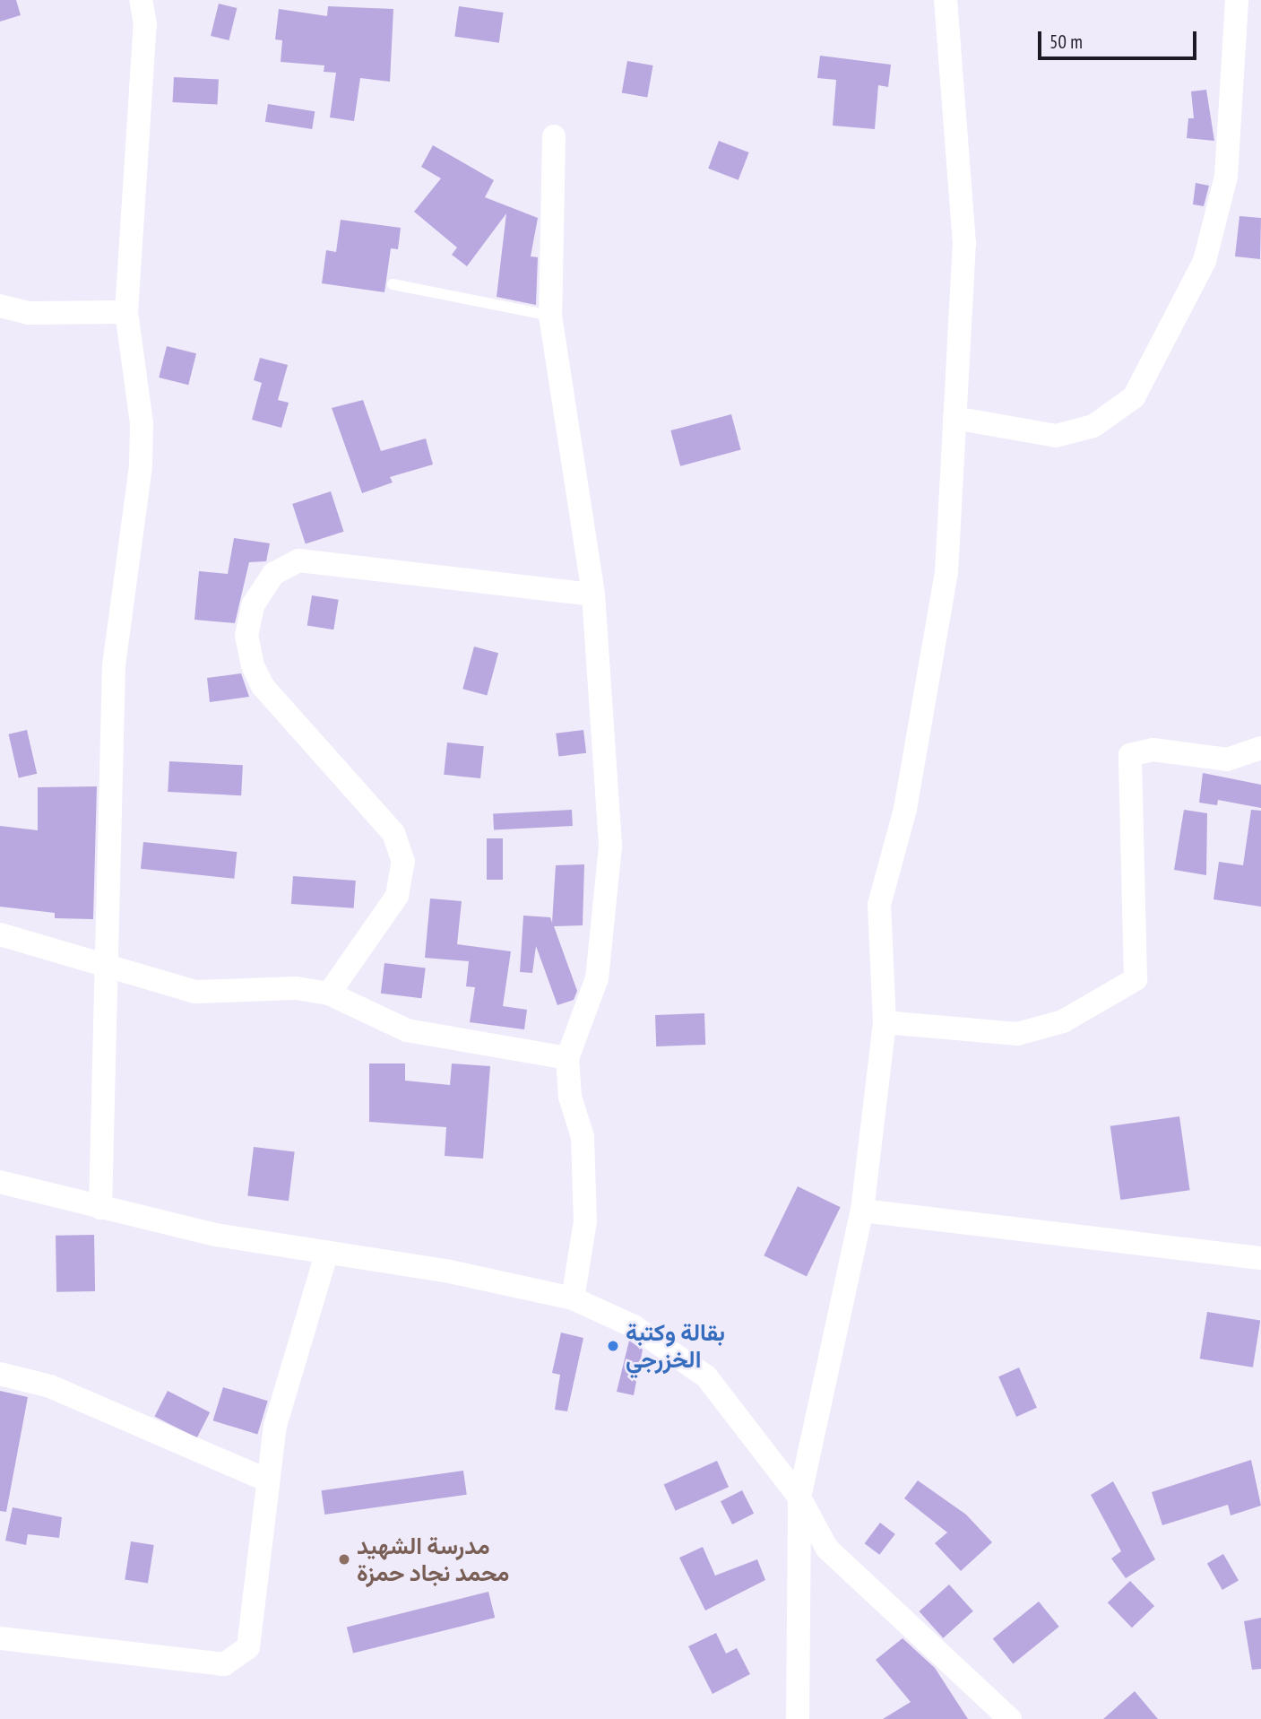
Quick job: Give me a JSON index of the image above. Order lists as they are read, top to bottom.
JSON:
{
  "places": ["بقالة وكتبة الخزرجي", "مدرسة الشهيد محمد نجاد حمزة"],
  "scale_bar": "50 m"
}
